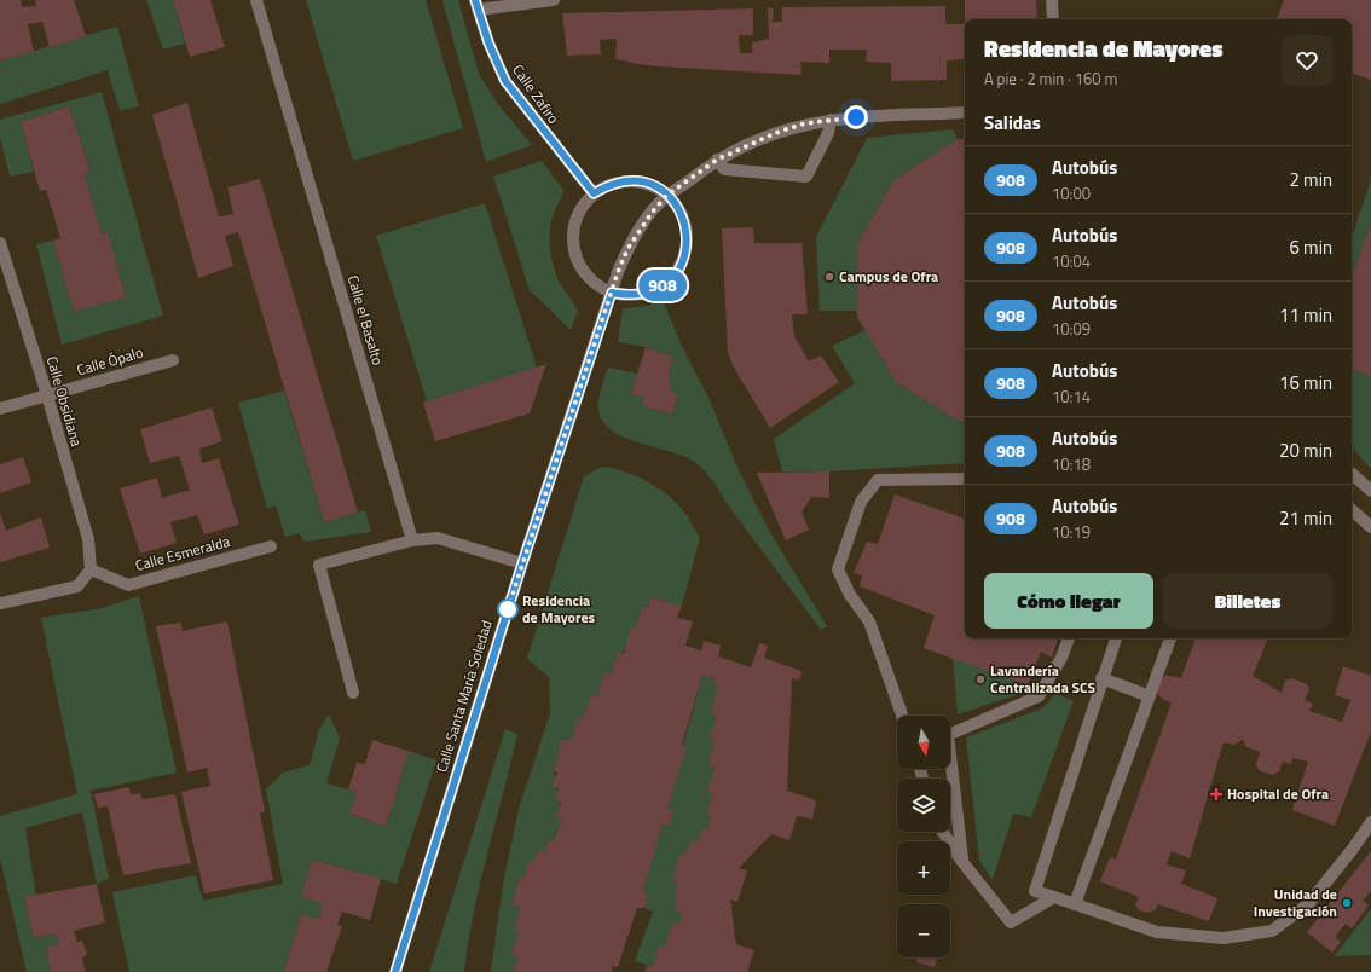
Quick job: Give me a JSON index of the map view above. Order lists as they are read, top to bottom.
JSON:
{
  "streets": {
    "street": [
      "Calle Zafiro",
      "Calle el Basalto",
      "Calle Ópalo",
      "Calle Obsidiana",
      "Calle Esmeralda",
      "Calle Santa María Soledad"
    ]
  },
  "crossings": [
    ["Calle Ópalo", "Calle Obsidiana"],
    ["Calle Obsidiana", "Calle Esmeralda"]
  ],
  "places": {
    "other": [
      "Campus de Ofra",
      "Residencia de Mayores",
      "Lavandería Centralizada SCS",
      "Unidad de Investigación"
    ],
    "health": ["Hospital de Ofra"]
  },
  "lines": ["bus line 908"],
  "north": "bottom",
  "page": {
    "on_map": "908",
    "heading": [
      ["Residencia de Mayores", "A pie · 2 min · 160 m"],
      "Salidas"
    ],
    "list": [
      {
        "mark": "908",
        "name": "Autobús",
        "note": "10:00",
        "value": "2 min"
      },
      {
        "mark": "908",
        "name": "Autobús",
        "note": "10:04",
        "value": "6 min"
      },
      {
        "mark": "908",
        "name": "Autobús",
        "note": "10:09",
        "value": "11 min"
      },
      {
        "mark": "908",
        "name": "Autobús",
        "note": "10:14",
        "value": "16 min"
      },
      {
        "mark": "908",
        "name": "Autobús",
        "note": "10:18",
        "value": "20 min"
      },
      {
        "mark": "908",
        "name": "Autobús",
        "note": "10:19",
        "value": "21 min"
      }
    ],
    "buttons": ["Cómo llegar", "Billetes"],
    "map_buttons": ["+", "−"]
  }
}
